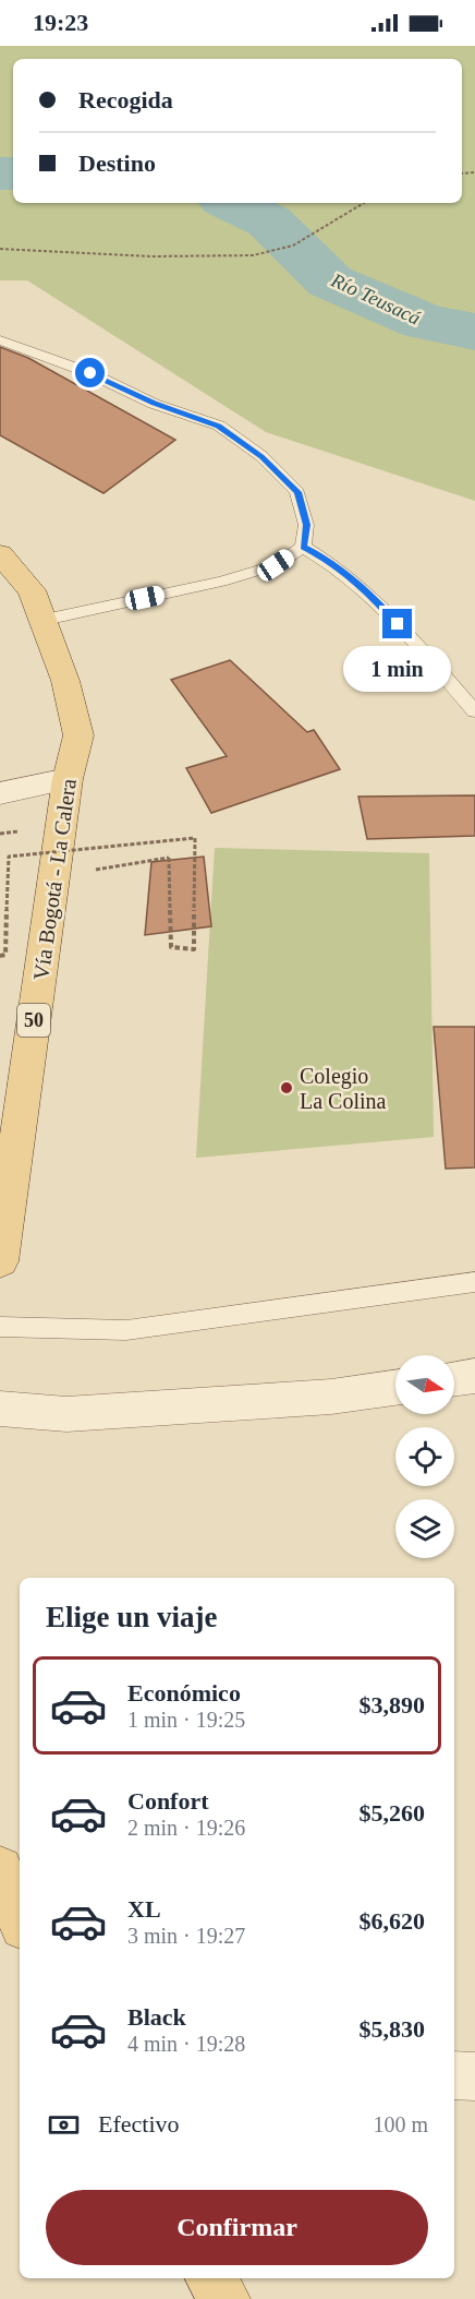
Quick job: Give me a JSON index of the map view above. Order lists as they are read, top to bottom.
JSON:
{
  "streets": {
    "main road": ["Vía Bogotá - La Calera", "50"]
  },
  "water": ["Río Teusacá"],
  "places": ["Colegio La Colina"],
  "north": "right",
  "page": {
    "status": "19:23",
    "banner": ["Recogida", "Destino"],
    "bubble": "1 min",
    "heading": "Elige un viaje",
    "list": [
      {
        "name": "Económico",
        "note": "1 min · 19:25",
        "value": "$3,890"
      },
      {
        "name": "Confort",
        "note": "2 min · 19:26",
        "value": "$5,260"
      },
      {
        "name": "XL",
        "note": "3 min · 19:27",
        "value": "$6,620"
      },
      {
        "name": "Black",
        "note": "4 min · 19:28",
        "value": "$5,830"
      }
    ],
    "pay": ["Efectivo", "100 m"],
    "buttons": "Confirmar"
  }
}
